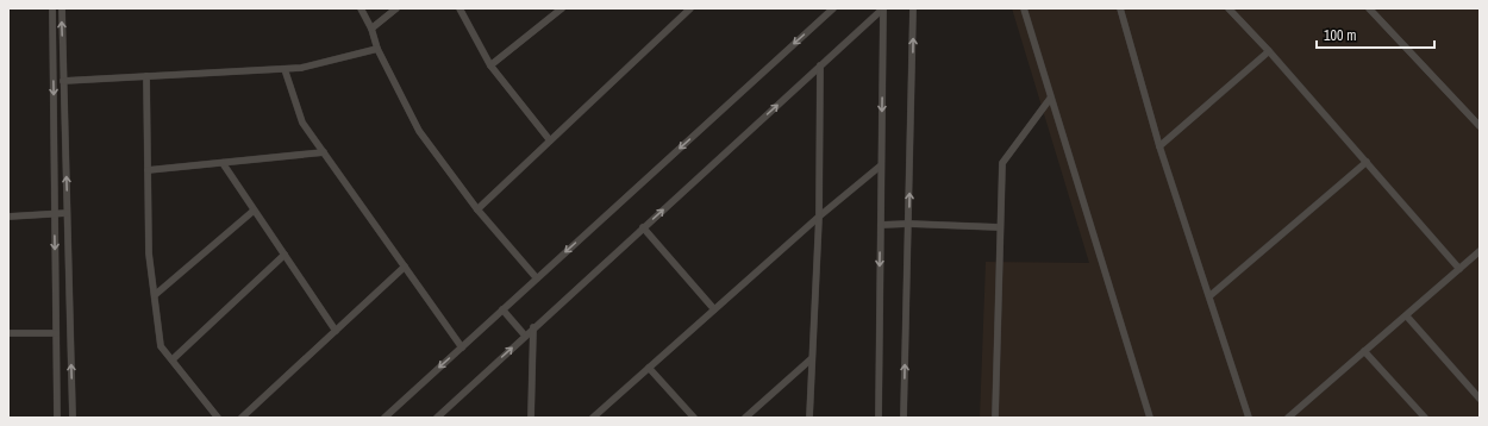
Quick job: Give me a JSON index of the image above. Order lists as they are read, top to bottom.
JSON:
{
  "scale_bar": "100 m"
}
